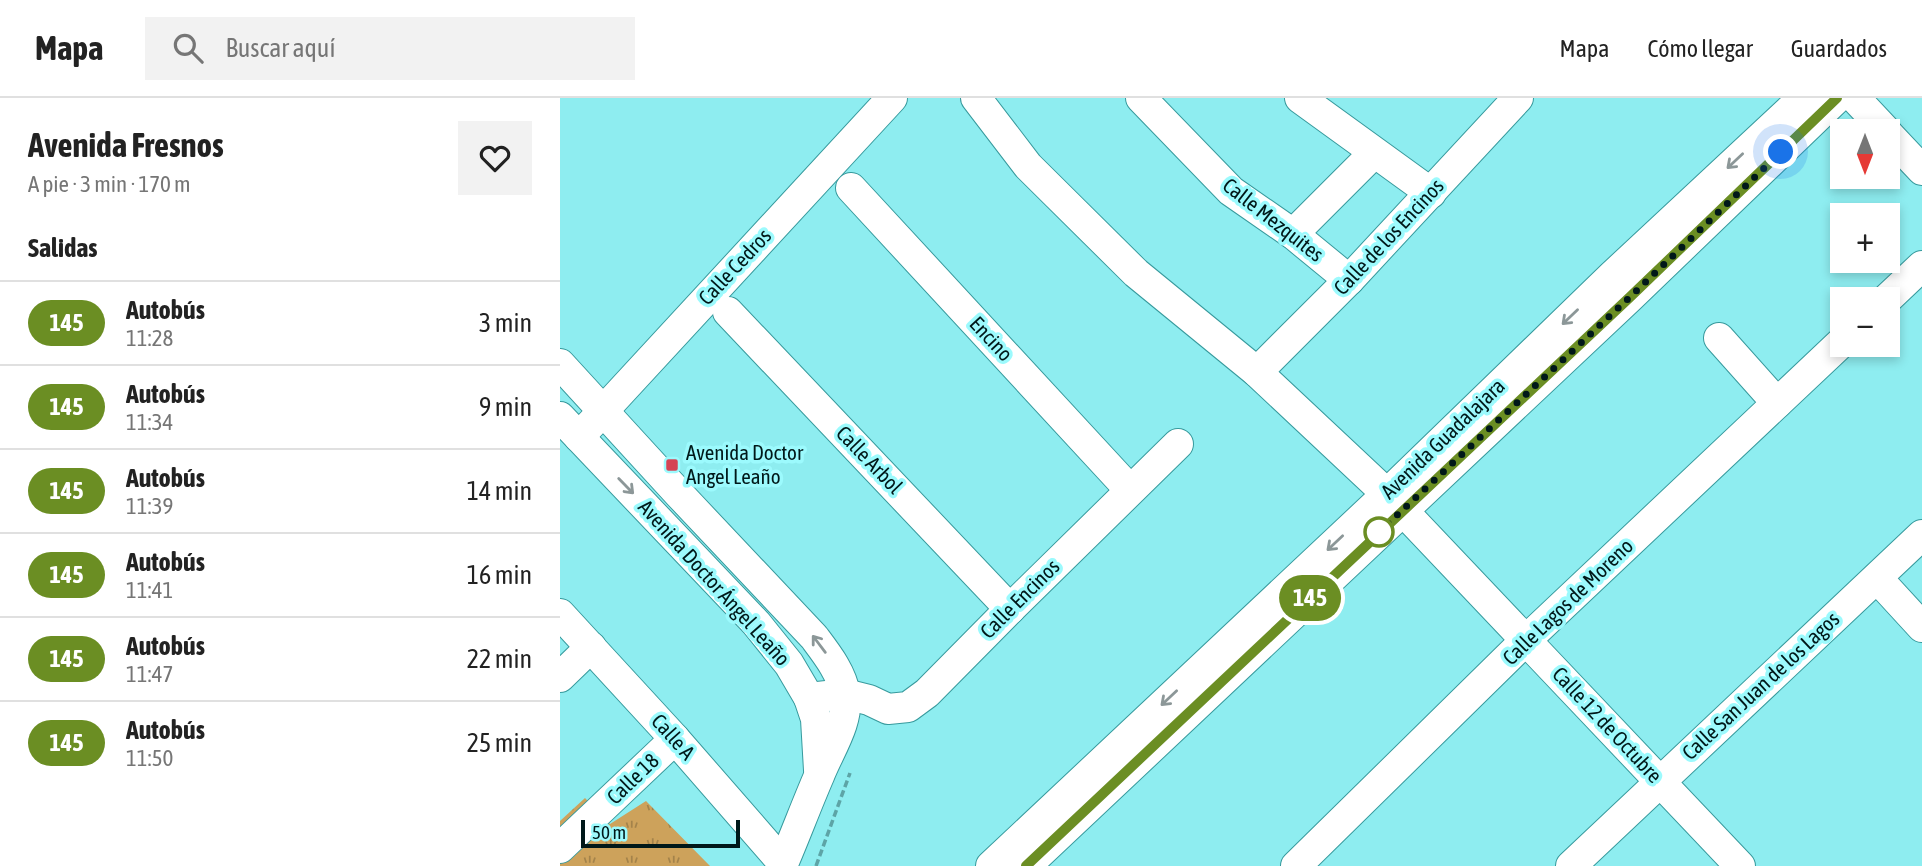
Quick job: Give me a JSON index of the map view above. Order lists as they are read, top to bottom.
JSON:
{
  "streets": {
    "street": [
      "Calle Mezquites",
      "Calle de los Encinos",
      "Calle Cedros",
      "Encino",
      "Avenida Guadalajara",
      "Calle Arbol",
      "Avenida Doctor Ángel Leaño",
      "Calle Encinos",
      "Calle Lagos de Moreno",
      "Calle San Juan de los Lagos",
      "Calle 12 de Octubre",
      "Calle A",
      "Calle 18"
    ]
  },
  "crossings": [
    ["Calle Mezquites", "Calle de los Encinos"],
    ["Calle de los Encinos", "Calle 12 de Octubre"],
    ["Calle Cedros", "Avenida Doctor Ángel Leaño"],
    ["Encino", "Calle Encinos"],
    ["Avenida Guadalajara", "Calle 12 de Octubre"],
    ["Calle Arbol", "Calle Encinos"],
    ["Avenida Doctor Ángel Leaño", "Calle Encinos"],
    ["Avenida Doctor Ángel Leaño", "Calle A"],
    ["Calle Lagos de Moreno", "Calle 12 de Octubre"],
    ["Calle San Juan de los Lagos", "Calle 12 de Octubre"],
    ["Calle A", "Calle 18"]
  ],
  "places": {
    "transit": ["Avenida Doctor Angel Leaño"]
  },
  "lines": ["bus line 145"],
  "scale_bar": "50 m",
  "north": "bottom",
  "page": {
    "header": "Mapa",
    "search": "Buscar aquí",
    "nav": ["Mapa", "Cómo llegar", "Guardados"],
    "heading": [
      ["Avenida Fresnos", "A pie · 3 min · 170 m"],
      "Salidas"
    ],
    "on_map": "145",
    "map_buttons": ["+", "−"],
    "list": [
      {
        "mark": "145",
        "name": "Autobús",
        "note": "11:28",
        "value": "3 min"
      },
      {
        "mark": "145",
        "name": "Autobús",
        "note": "11:34",
        "value": "9 min"
      },
      {
        "mark": "145",
        "name": "Autobús",
        "note": "11:39",
        "value": "14 min"
      },
      {
        "mark": "145",
        "name": "Autobús",
        "note": "11:41",
        "value": "16 min"
      },
      {
        "mark": "145",
        "name": "Autobús",
        "note": "11:47",
        "value": "22 min"
      },
      {
        "mark": "145",
        "name": "Autobús",
        "note": "11:50",
        "value": "25 min"
      }
    ],
    "scale": "50 m"
  }
}
